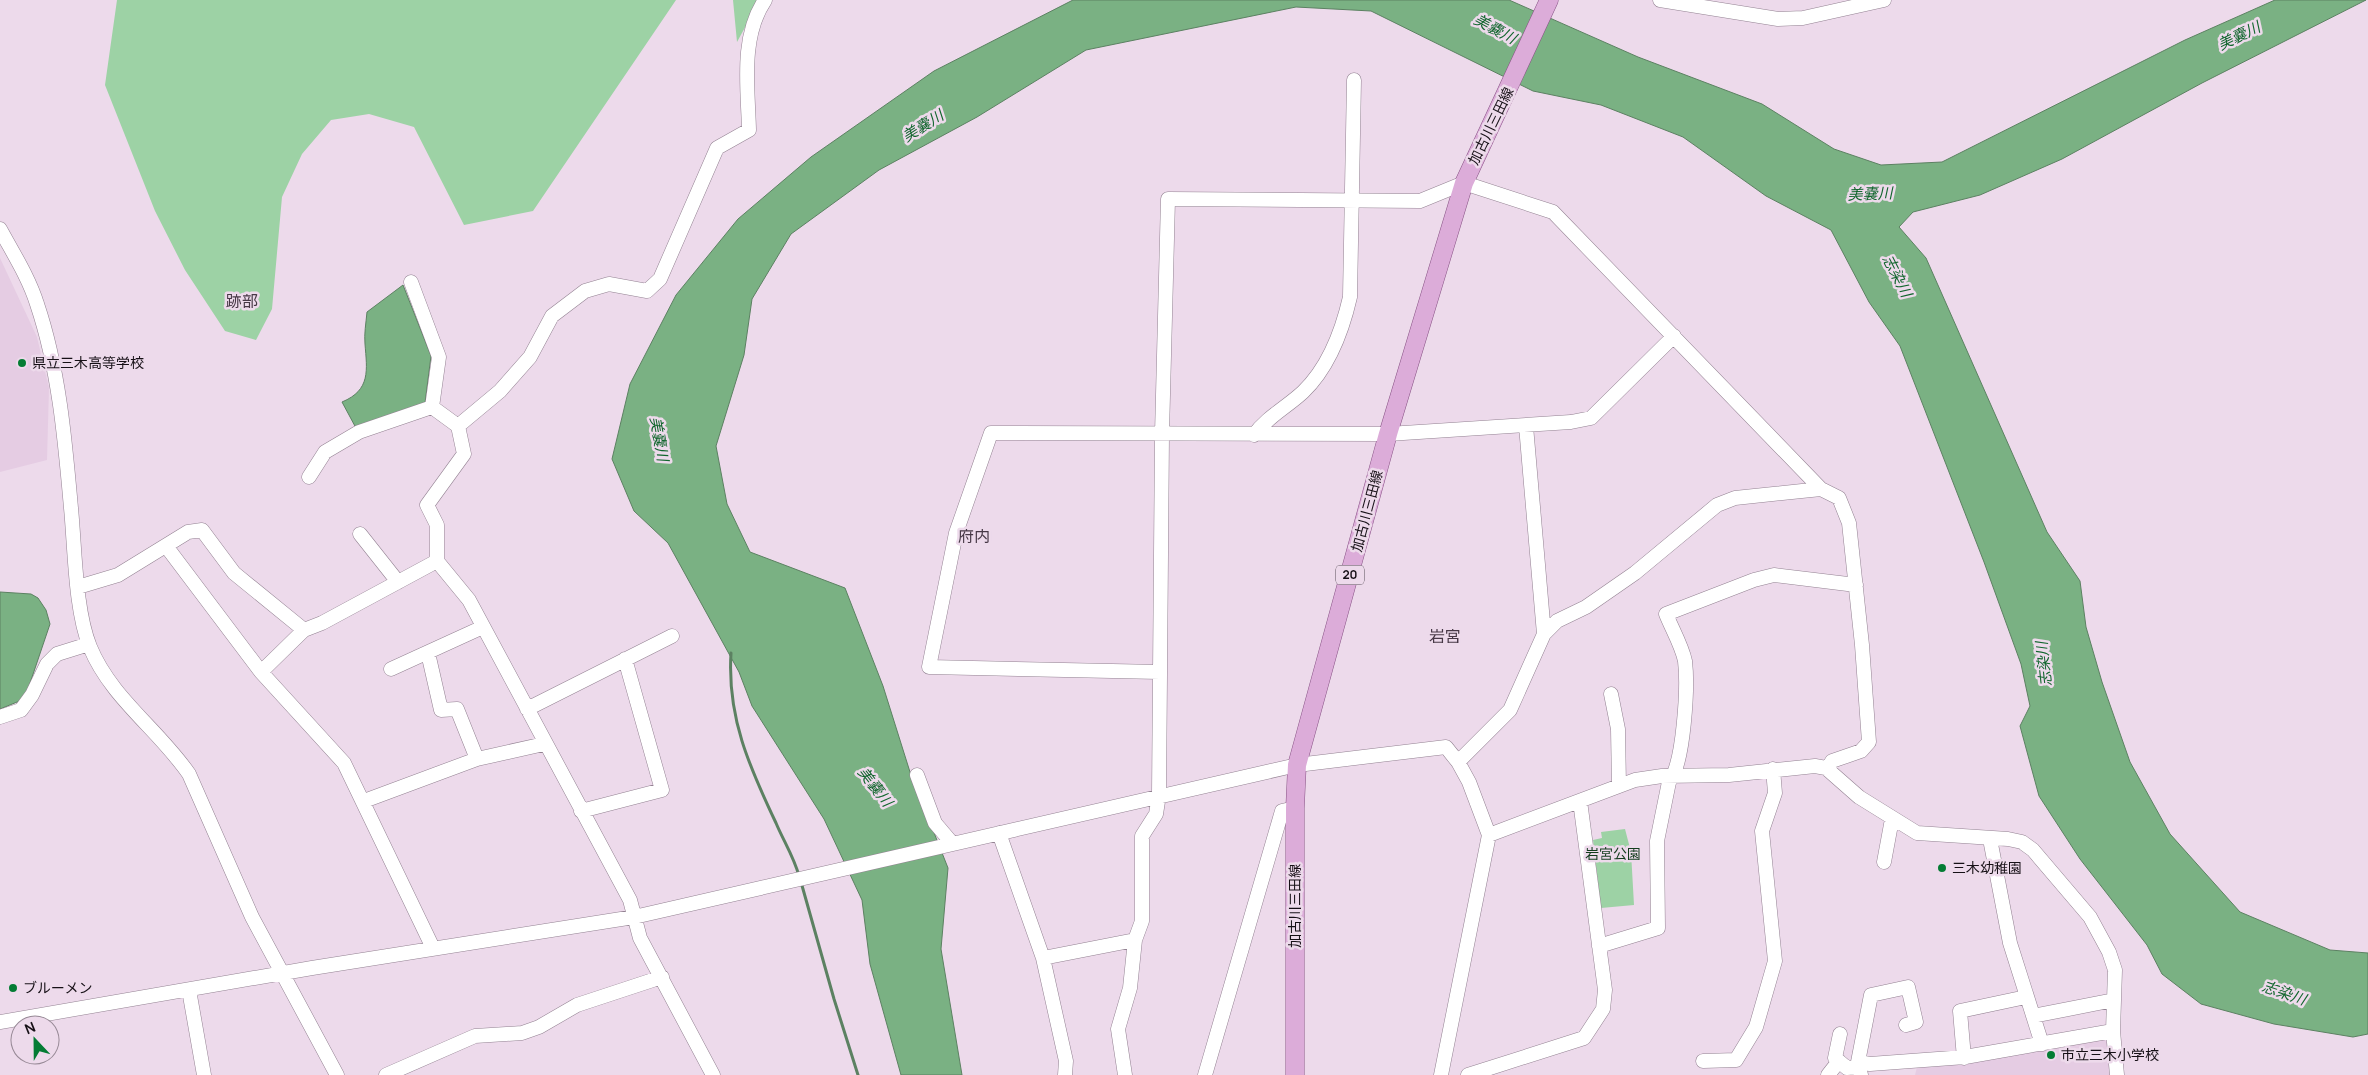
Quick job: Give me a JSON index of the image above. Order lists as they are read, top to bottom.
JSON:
{
  "streets": {
    "main road": ["加古川三田線", "20"]
  },
  "districts": ["跡部", "府内", "岩宮"],
  "water": ["美嚢川", "志染川"],
  "parks": ["岩宮公園"],
  "places": [
    "県立三木高等学校",
    "三木幼稚園",
    "ブルーメン",
    "市立三木小学校"
  ],
  "north": "top"
}
